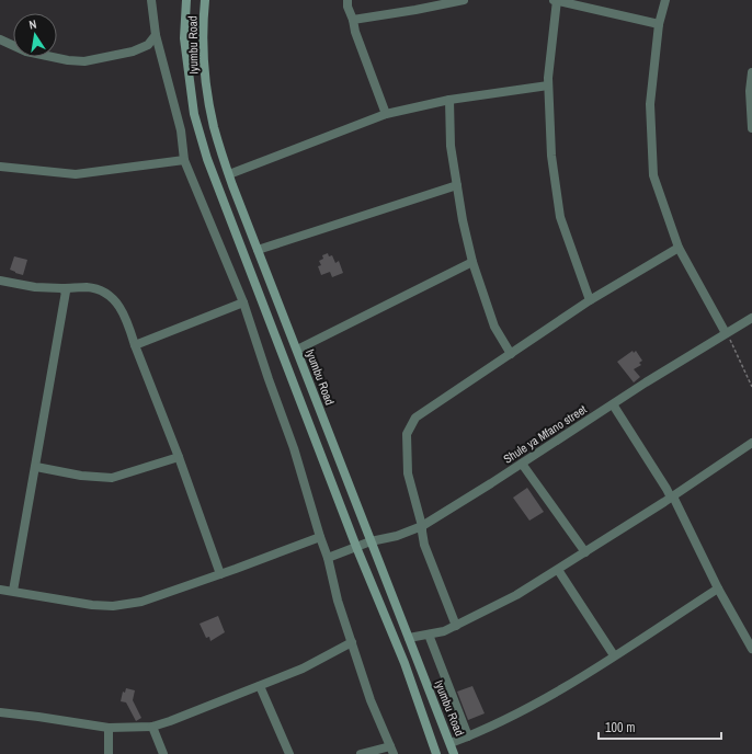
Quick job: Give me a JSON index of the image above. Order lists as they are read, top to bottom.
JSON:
{
  "streets": {
    "main road": ["Iyumbu Road"],
    "street": ["Shule ya Mfano street"]
  },
  "crossings": [
    ["Iyumbu Road", "Shule ya Mfano street"]
  ],
  "scale_bar": "100 m",
  "north": "top"
}
